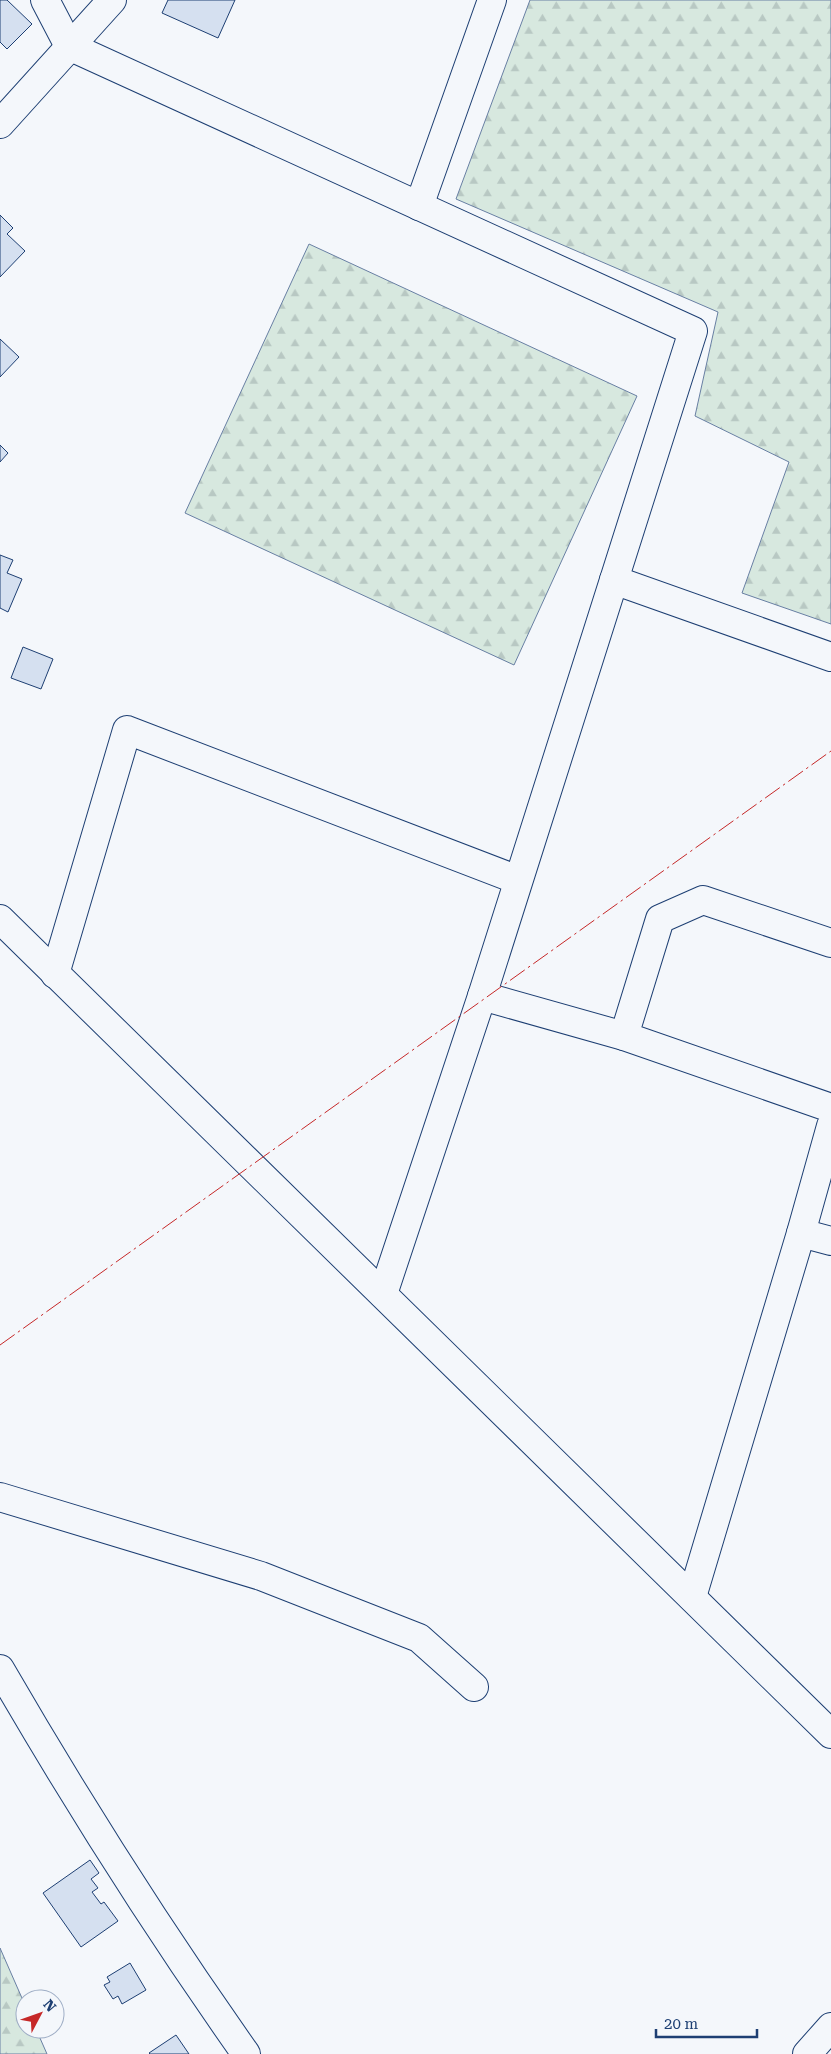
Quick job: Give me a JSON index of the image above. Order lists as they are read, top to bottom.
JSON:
{
  "scale_bar": "20 m",
  "north": "top right"
}
